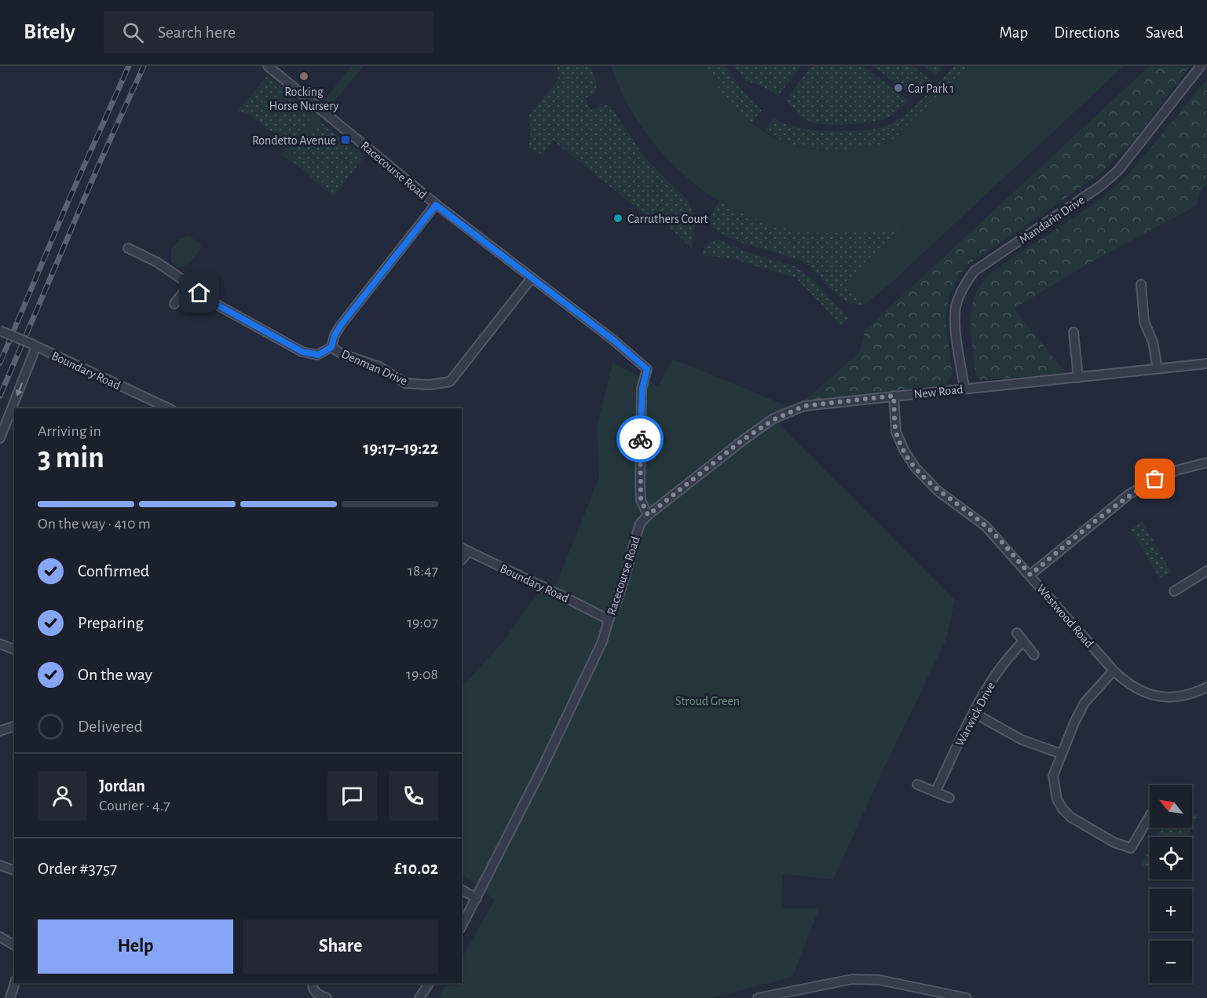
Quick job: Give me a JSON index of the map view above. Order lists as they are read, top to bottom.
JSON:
{
  "streets": {
    "street": [
      "Racecourse Road",
      "Mandarin Drive",
      "Denman Drive",
      "Boundary Road",
      "New Road",
      "Westwood Road",
      "Warwick Drive"
    ]
  },
  "crossings": [
    ["Racecourse Road", "Denman Drive"],
    ["Racecourse Road", "Boundary Road"],
    ["Racecourse Road", "New Road"],
    ["Mandarin Drive", "New Road"],
    ["New Road", "Westwood Road"]
  ],
  "parks": ["Stroud Green"],
  "places": {
    "other": ["Rocking Horse Nursery", "Car Park 1", "Carruthers Court"],
    "transit": ["Rondetto Avenue"]
  },
  "north": "top left",
  "page": {
    "header": "Bitely",
    "search": "Search here",
    "nav": ["Map", "Directions", "Saved"],
    "heading": ["3 min", "Arriving in", "19:17–19:22"],
    "panel": [
      "Jordan",
      "Courier · 4.7",
      "Order #3757",
      "£10.02"
    ],
    "bar": "On the way · 410 m",
    "list": [
      ["Confirmed", "18:47"],
      ["Preparing", "19:07"],
      ["On the way", "19:08"],
      "Delivered"
    ],
    "map_buttons": ["+", "−"],
    "buttons": ["Help", "Share"]
  }
}
